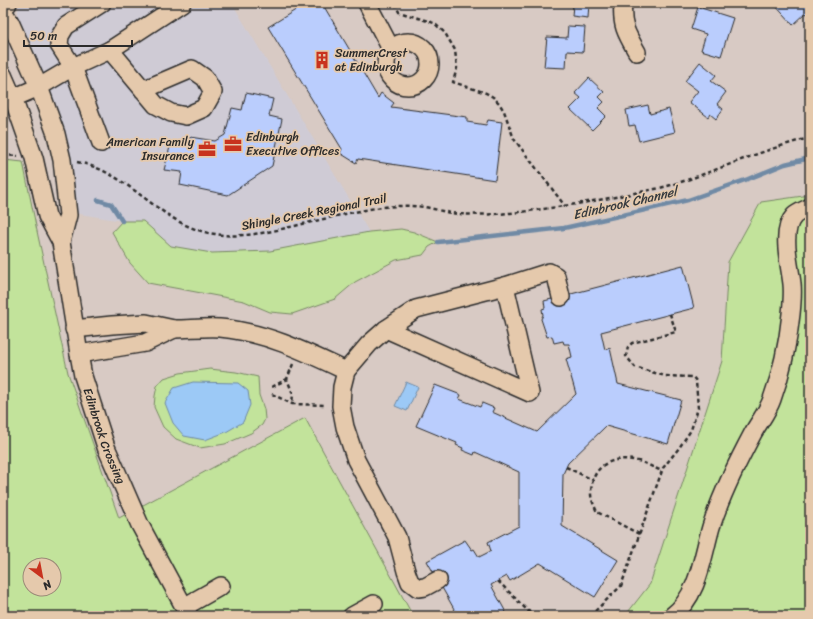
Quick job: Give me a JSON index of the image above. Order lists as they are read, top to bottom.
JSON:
{
  "streets": {
    "street": ["Edinbrook Crossing"],
    "path": ["Shingle Creek Regional Trail"]
  },
  "water": ["Edinbrook Channel"],
  "places": {
    "building": ["SummerCrest at Edinburgh"],
    "office": ["Edinburgh Executive Offices", "American Family Insurance"]
  },
  "scale_bar": "50 m",
  "north": "bottom right"
}
